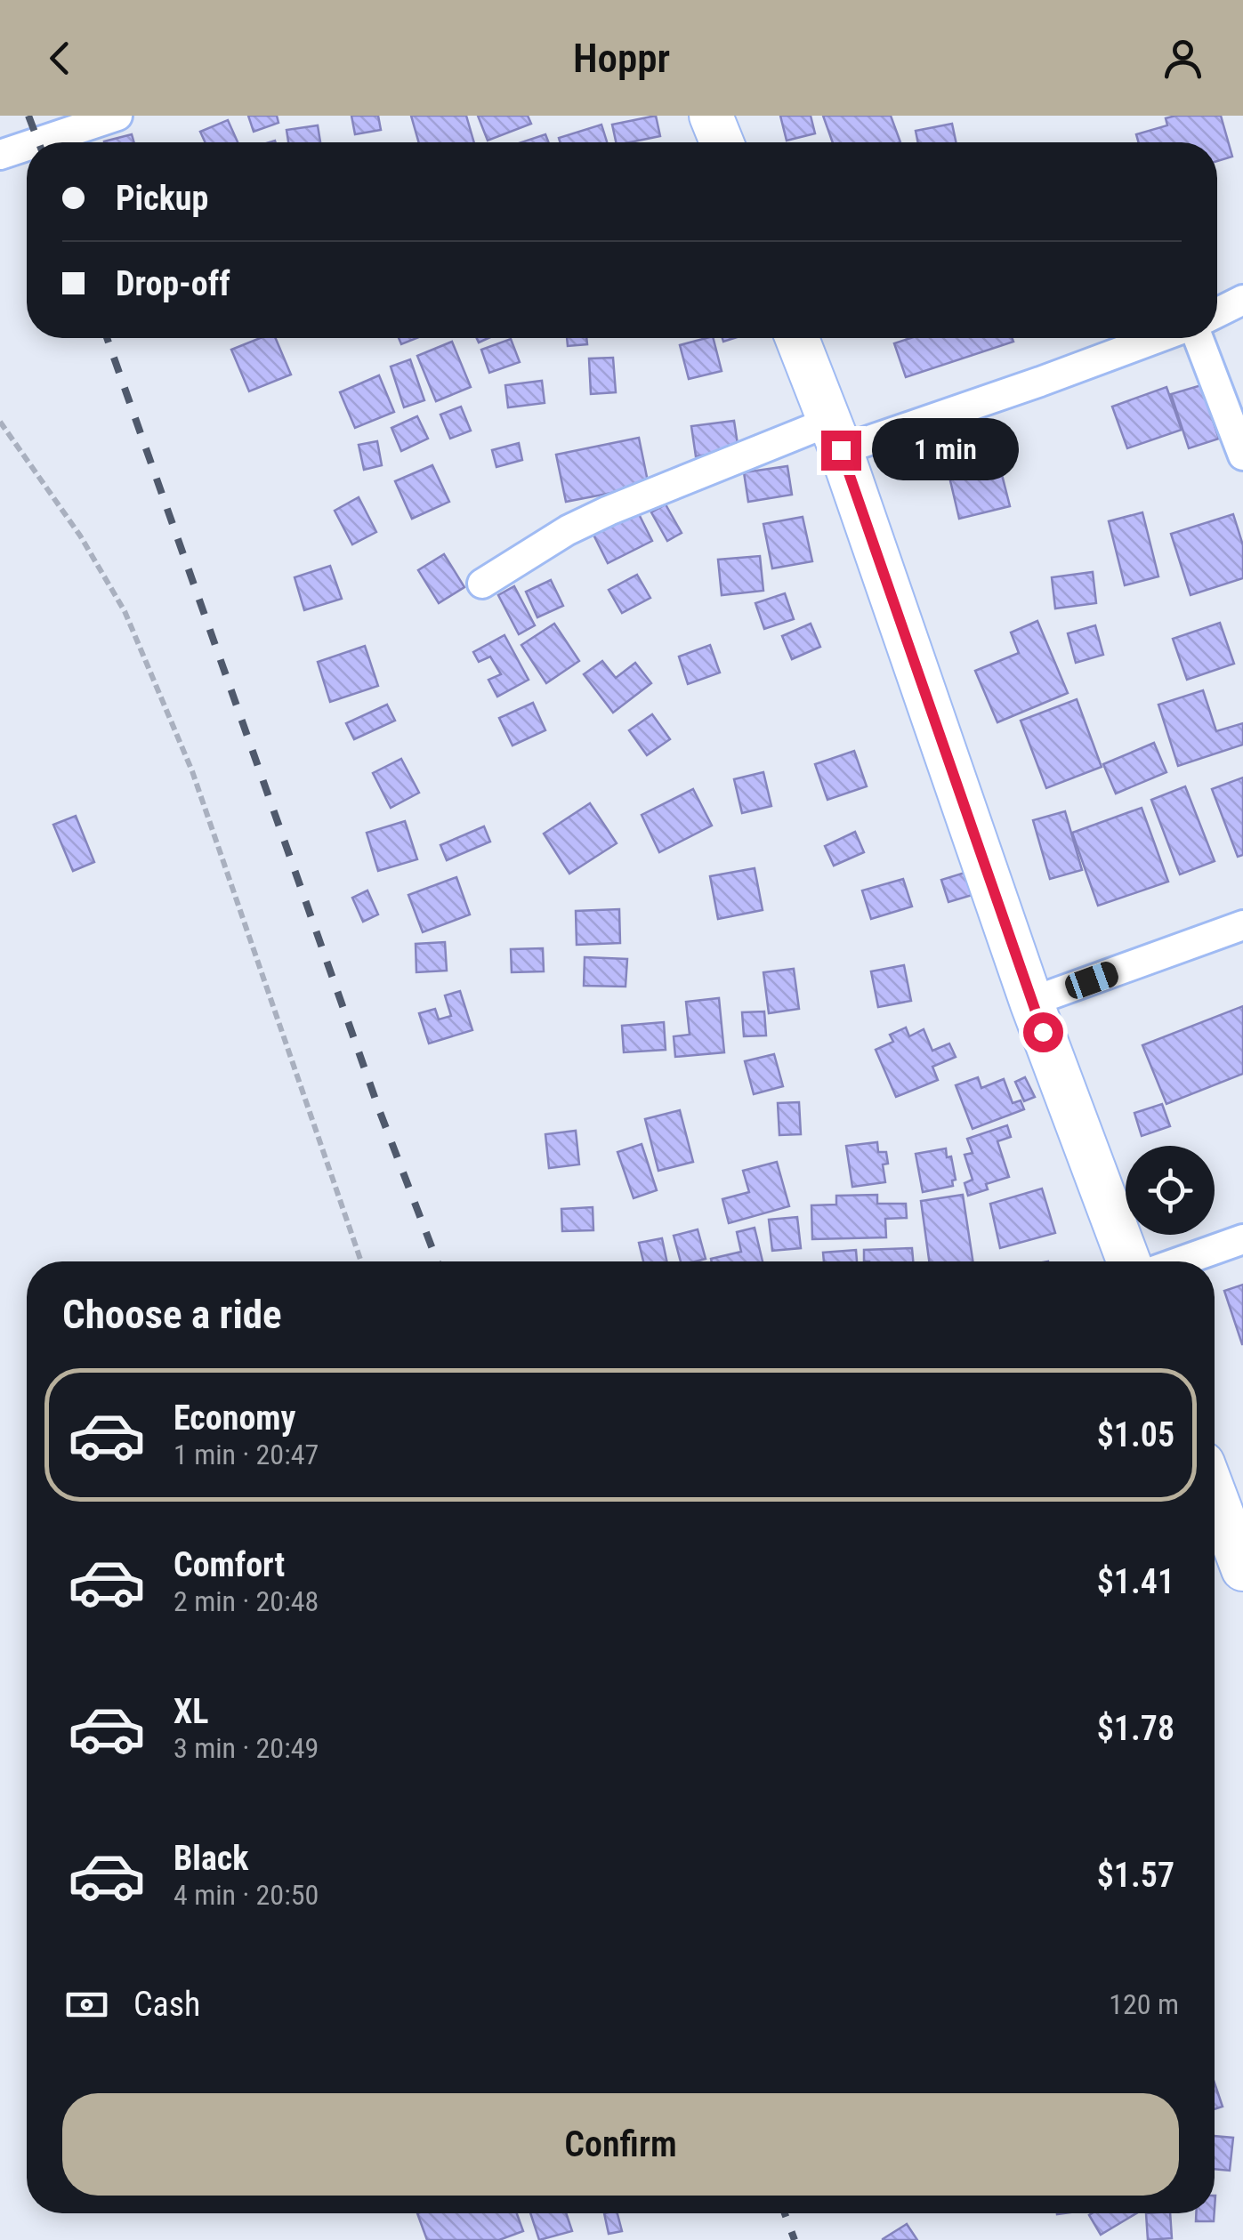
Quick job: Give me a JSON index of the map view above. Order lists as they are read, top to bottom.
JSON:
{
  "page": {
    "header": "Hoppr",
    "banner": ["Pickup", "Drop-off"],
    "bubble": "1 min",
    "heading": "Choose a ride",
    "list": [
      {
        "name": "Economy",
        "note": "1 min · 20:47",
        "value": "$1.05"
      },
      {
        "name": "Comfort",
        "note": "2 min · 20:48",
        "value": "$1.41"
      },
      {
        "name": "XL",
        "note": "3 min · 20:49",
        "value": "$1.78"
      },
      {
        "name": "Black",
        "note": "4 min · 20:50",
        "value": "$1.57"
      }
    ],
    "pay": ["Cash", "120 m"],
    "buttons": "Confirm"
  }
}
